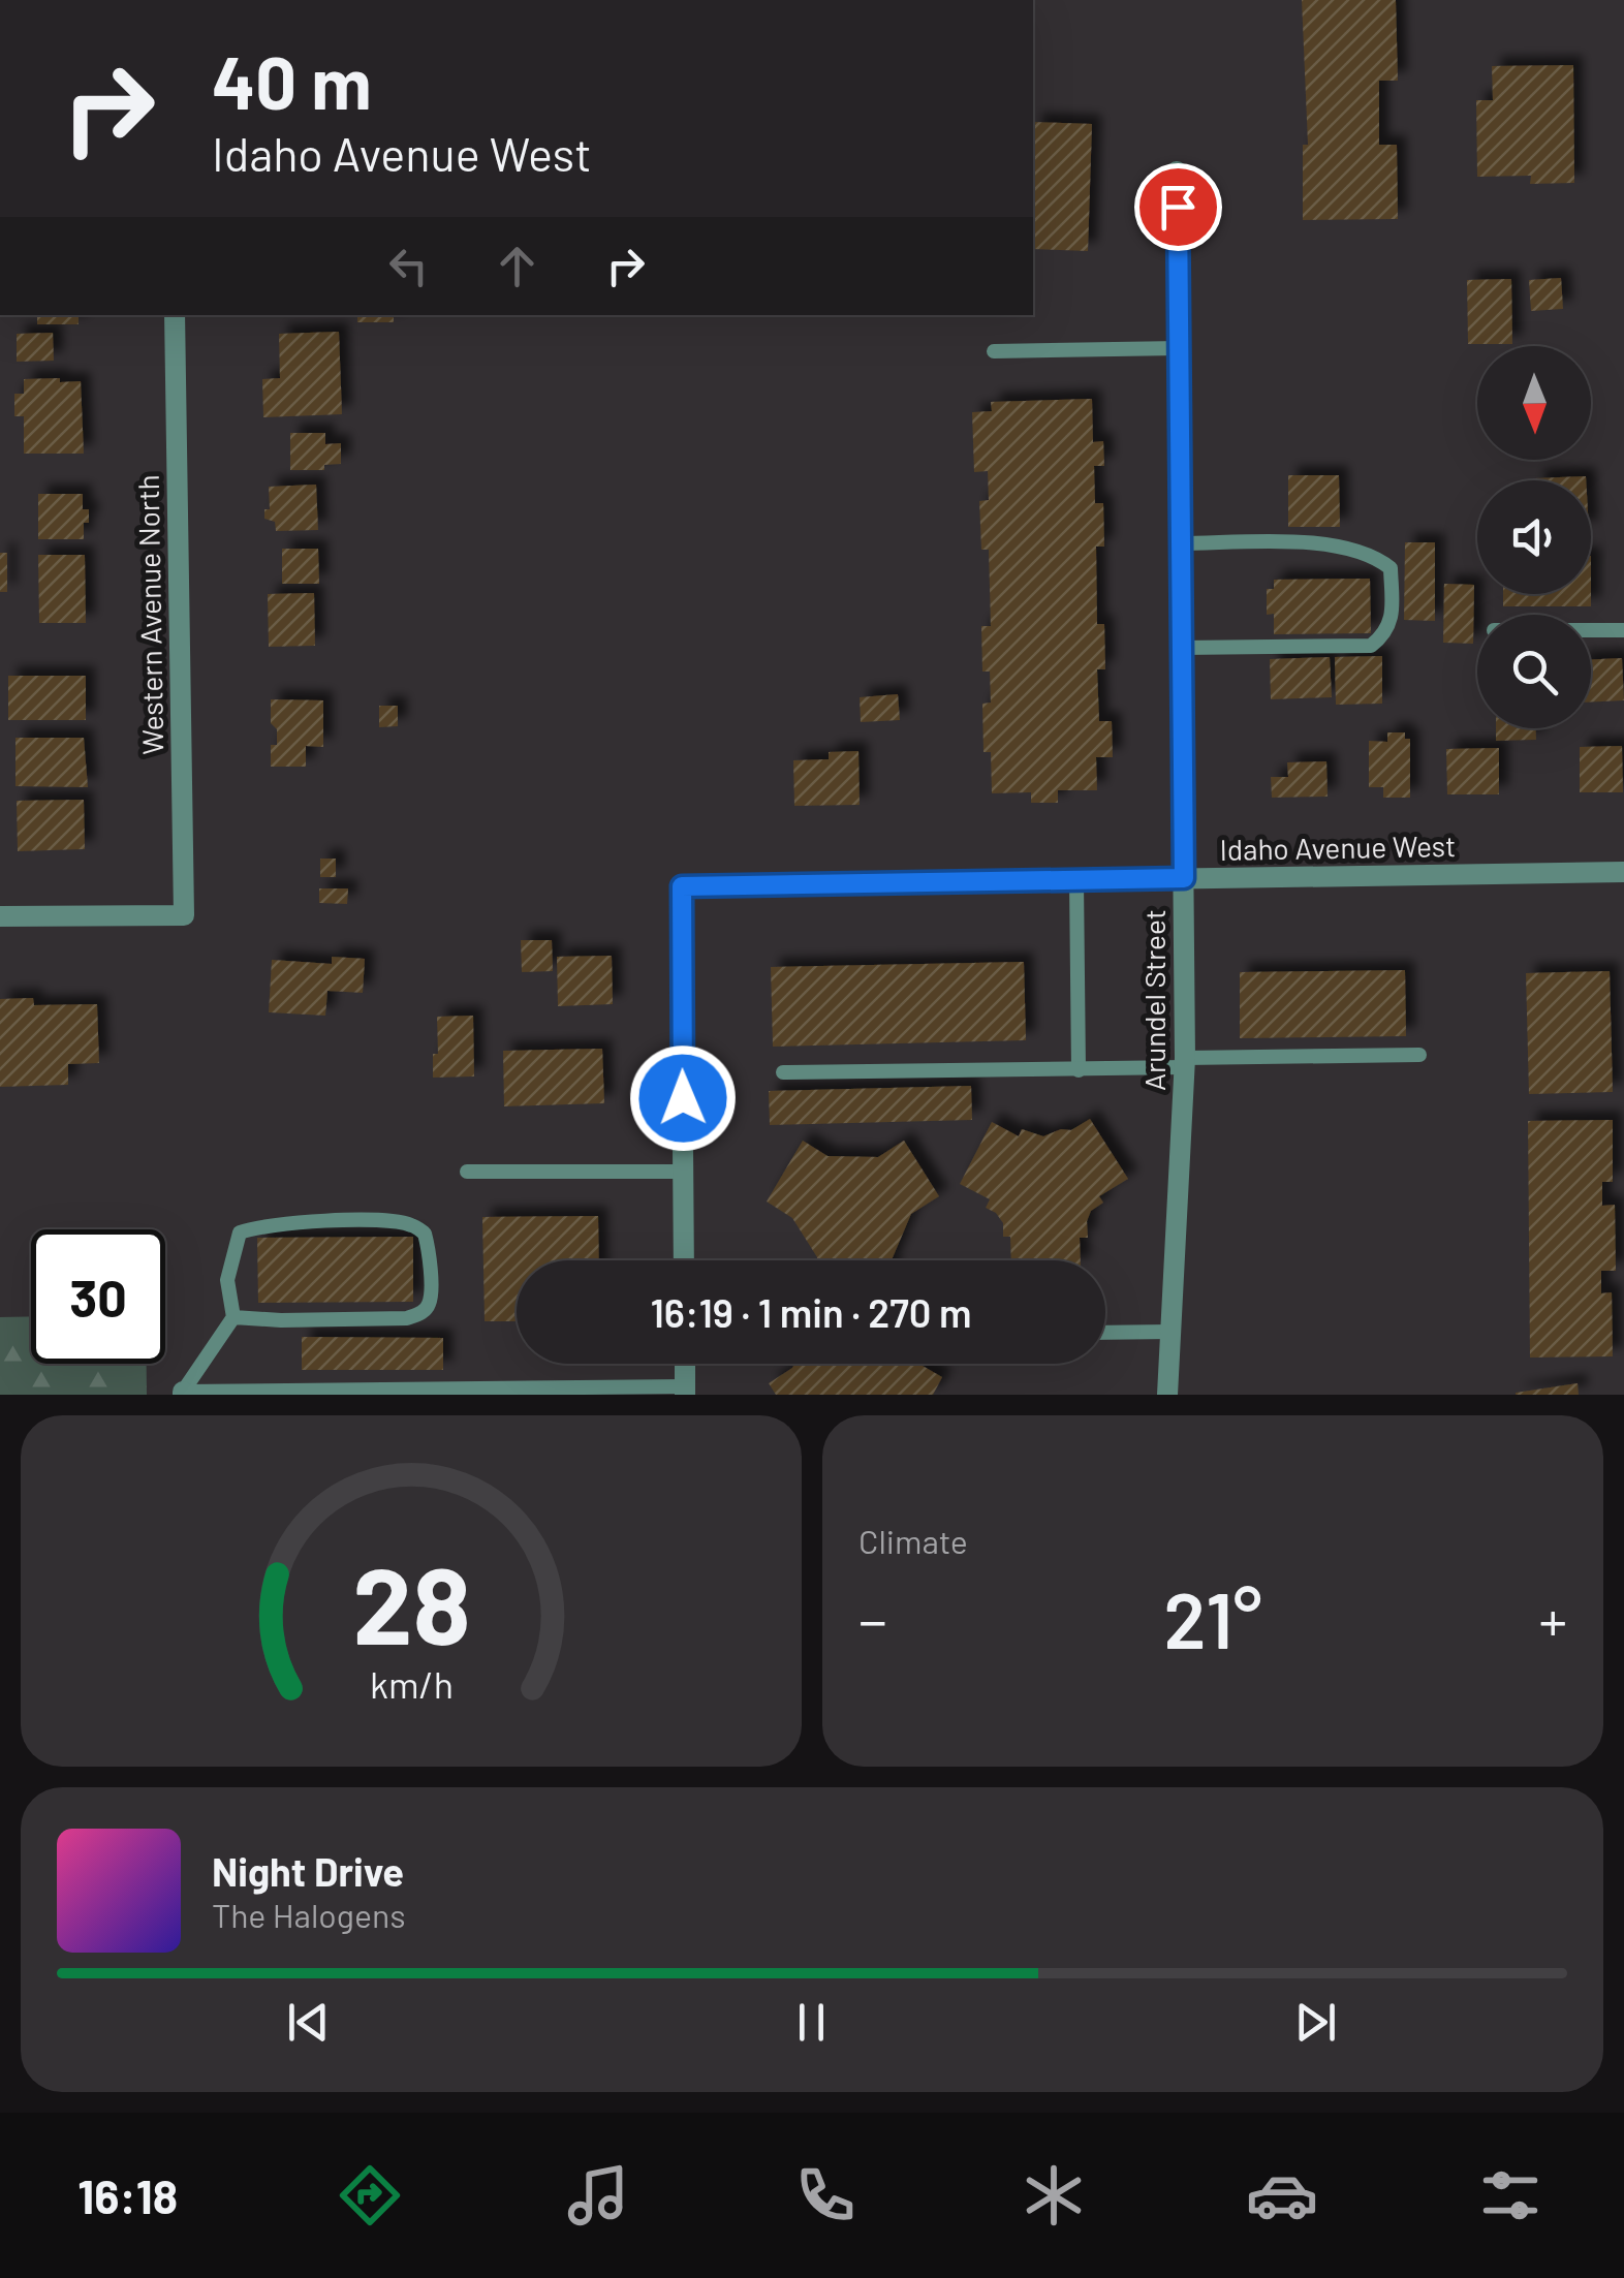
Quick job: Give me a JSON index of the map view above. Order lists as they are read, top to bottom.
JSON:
{
  "streets": {
    "street": ["Western Avenue North", "Idaho Avenue West", "Arundel Street"]
  },
  "crossings": [
    ["Idaho Avenue West", "Arundel Street"]
  ],
  "north": "bottom",
  "page": {
    "turn": ["40 m", "Idaho Avenue West"],
    "limit": "30",
    "trip": "16:19 · 1 min · 270 m",
    "tile": "Climate",
    "heat": ["−", "21°", "+"],
    "song": ["Night Drive", "The Halogens"],
    "tabs": "16:18",
    "gauge": ["28", "km/h"]
  }
}
